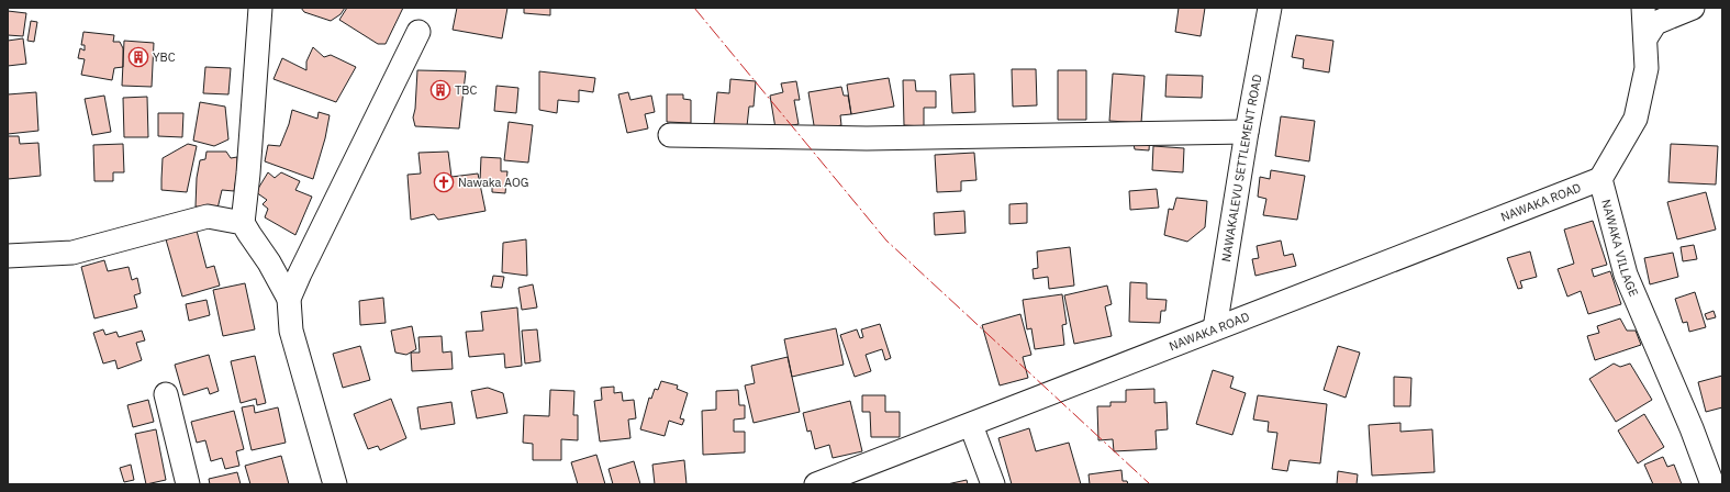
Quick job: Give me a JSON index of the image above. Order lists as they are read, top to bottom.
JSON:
{
  "streets": {
    "street": ["NAWAKALEVU SETTLEMENT ROAD", "NAWAKA ROAD", "NAWAKA VILLAGE"]
  },
  "crossings": [
    ["NAWAKALEVU SETTLEMENT ROAD", "NAWAKA ROAD"],
    ["NAWAKA ROAD", "NAWAKA VILLAGE"]
  ],
  "places": {
    "building": ["YBC", "TBC"],
    "church": ["Nawaka AOG"]
  }
}
